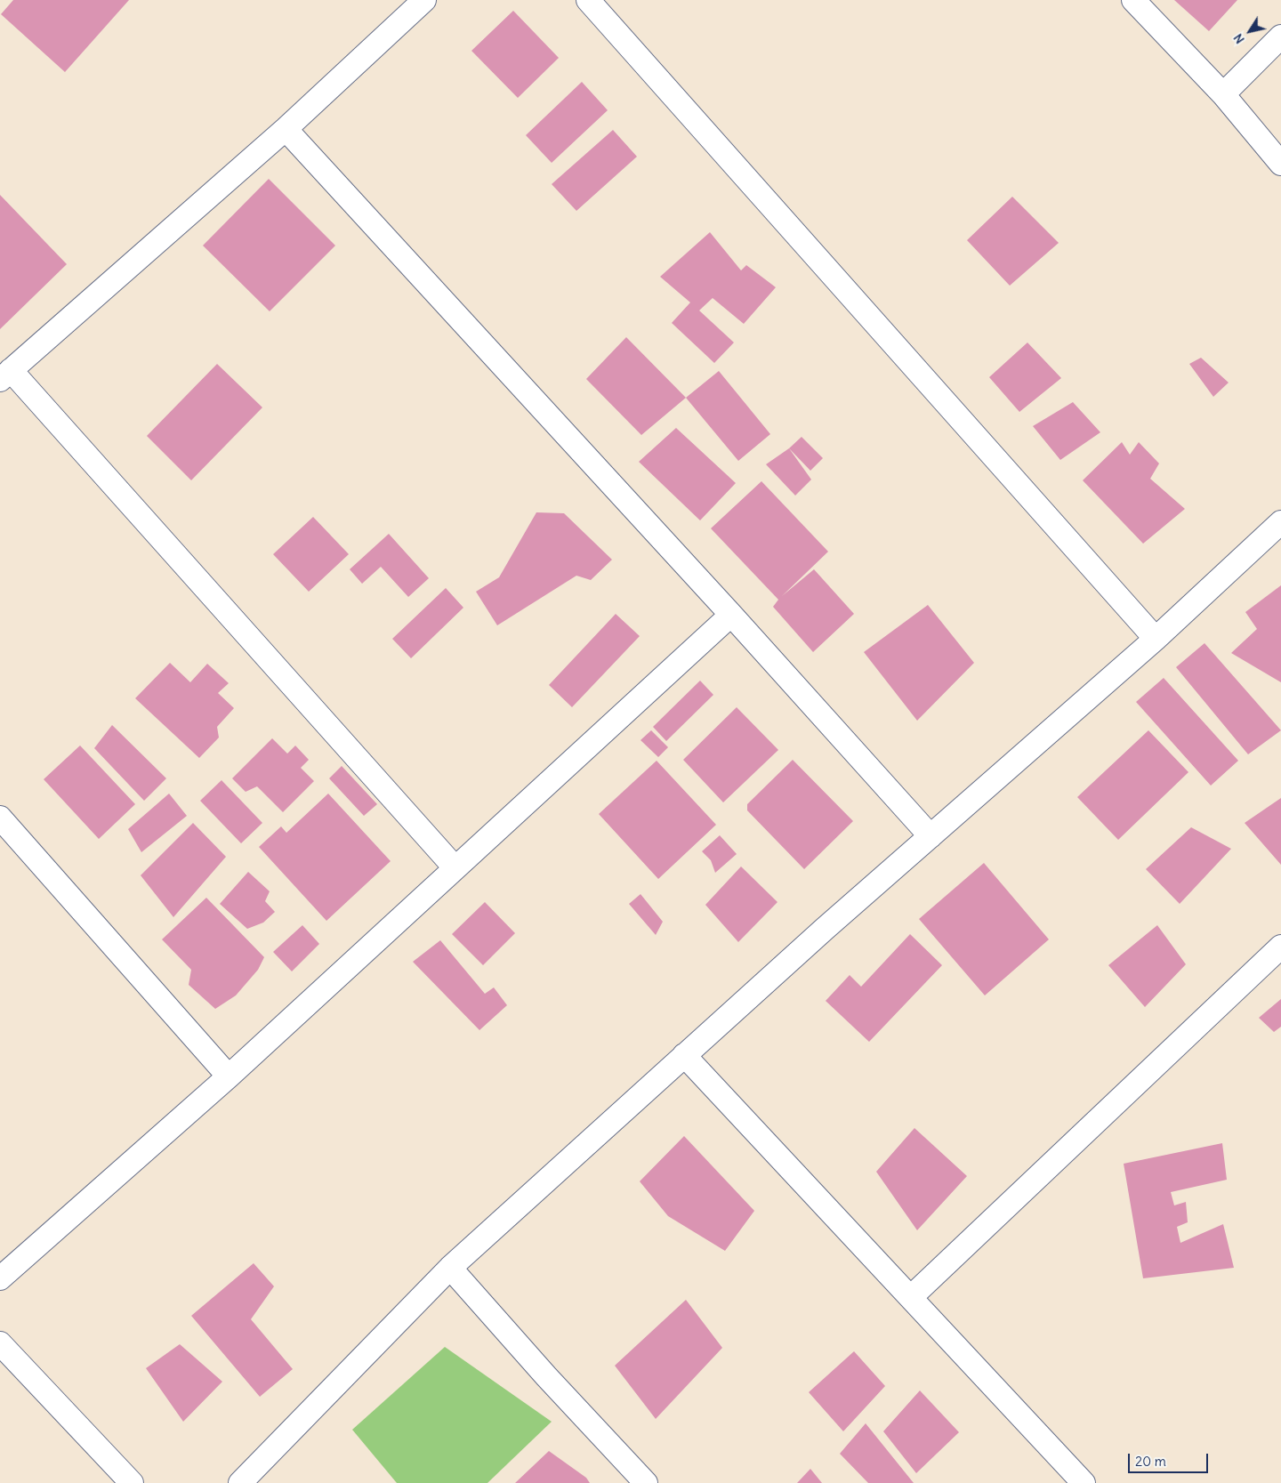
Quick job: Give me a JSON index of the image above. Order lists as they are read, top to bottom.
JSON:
{
  "scale_bar": "20 m",
  "north": "bottom left"
}
